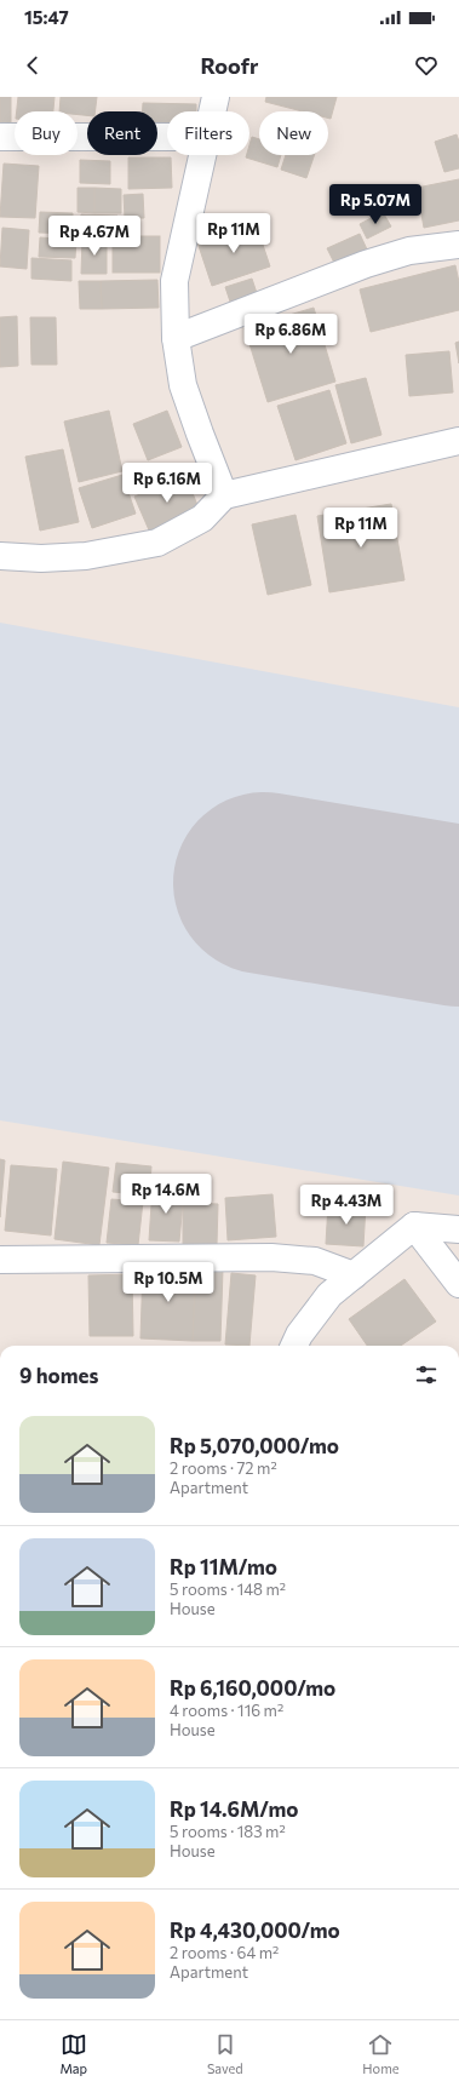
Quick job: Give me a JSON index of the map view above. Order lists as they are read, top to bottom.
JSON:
{
  "page": {
    "status": "15:47",
    "header": "Roofr",
    "chip": [
      "Buy",
      "Rent",
      "Filters",
      "New"
    ],
    "price": [
      "Rp 5.07M",
      "Rp 11M",
      "Rp 4.67M",
      "Rp 6.86M",
      "Rp 6.16M",
      "Rp 11M",
      "Rp 14.6M",
      "Rp 4.43M",
      "Rp 10.5M"
    ],
    "heading": "9 homes",
    "list": [
      {
        "name": "Rp 5,070,000/mo",
        "note": "2 rooms · 72 m² · Apartment"
      },
      {
        "name": "Rp 11M/mo",
        "note": "5 rooms · 148 m² · House"
      },
      {
        "name": "Rp 6,160,000/mo",
        "note": "4 rooms · 116 m² · House"
      },
      {
        "name": "Rp 14.6M/mo",
        "note": "5 rooms · 183 m² · House"
      },
      {
        "name": "Rp 4,430,000/mo",
        "note": "2 rooms · 64 m² · Apartment"
      }
    ],
    "tabs": ["Map", "Saved", "Home"]
  }
}
